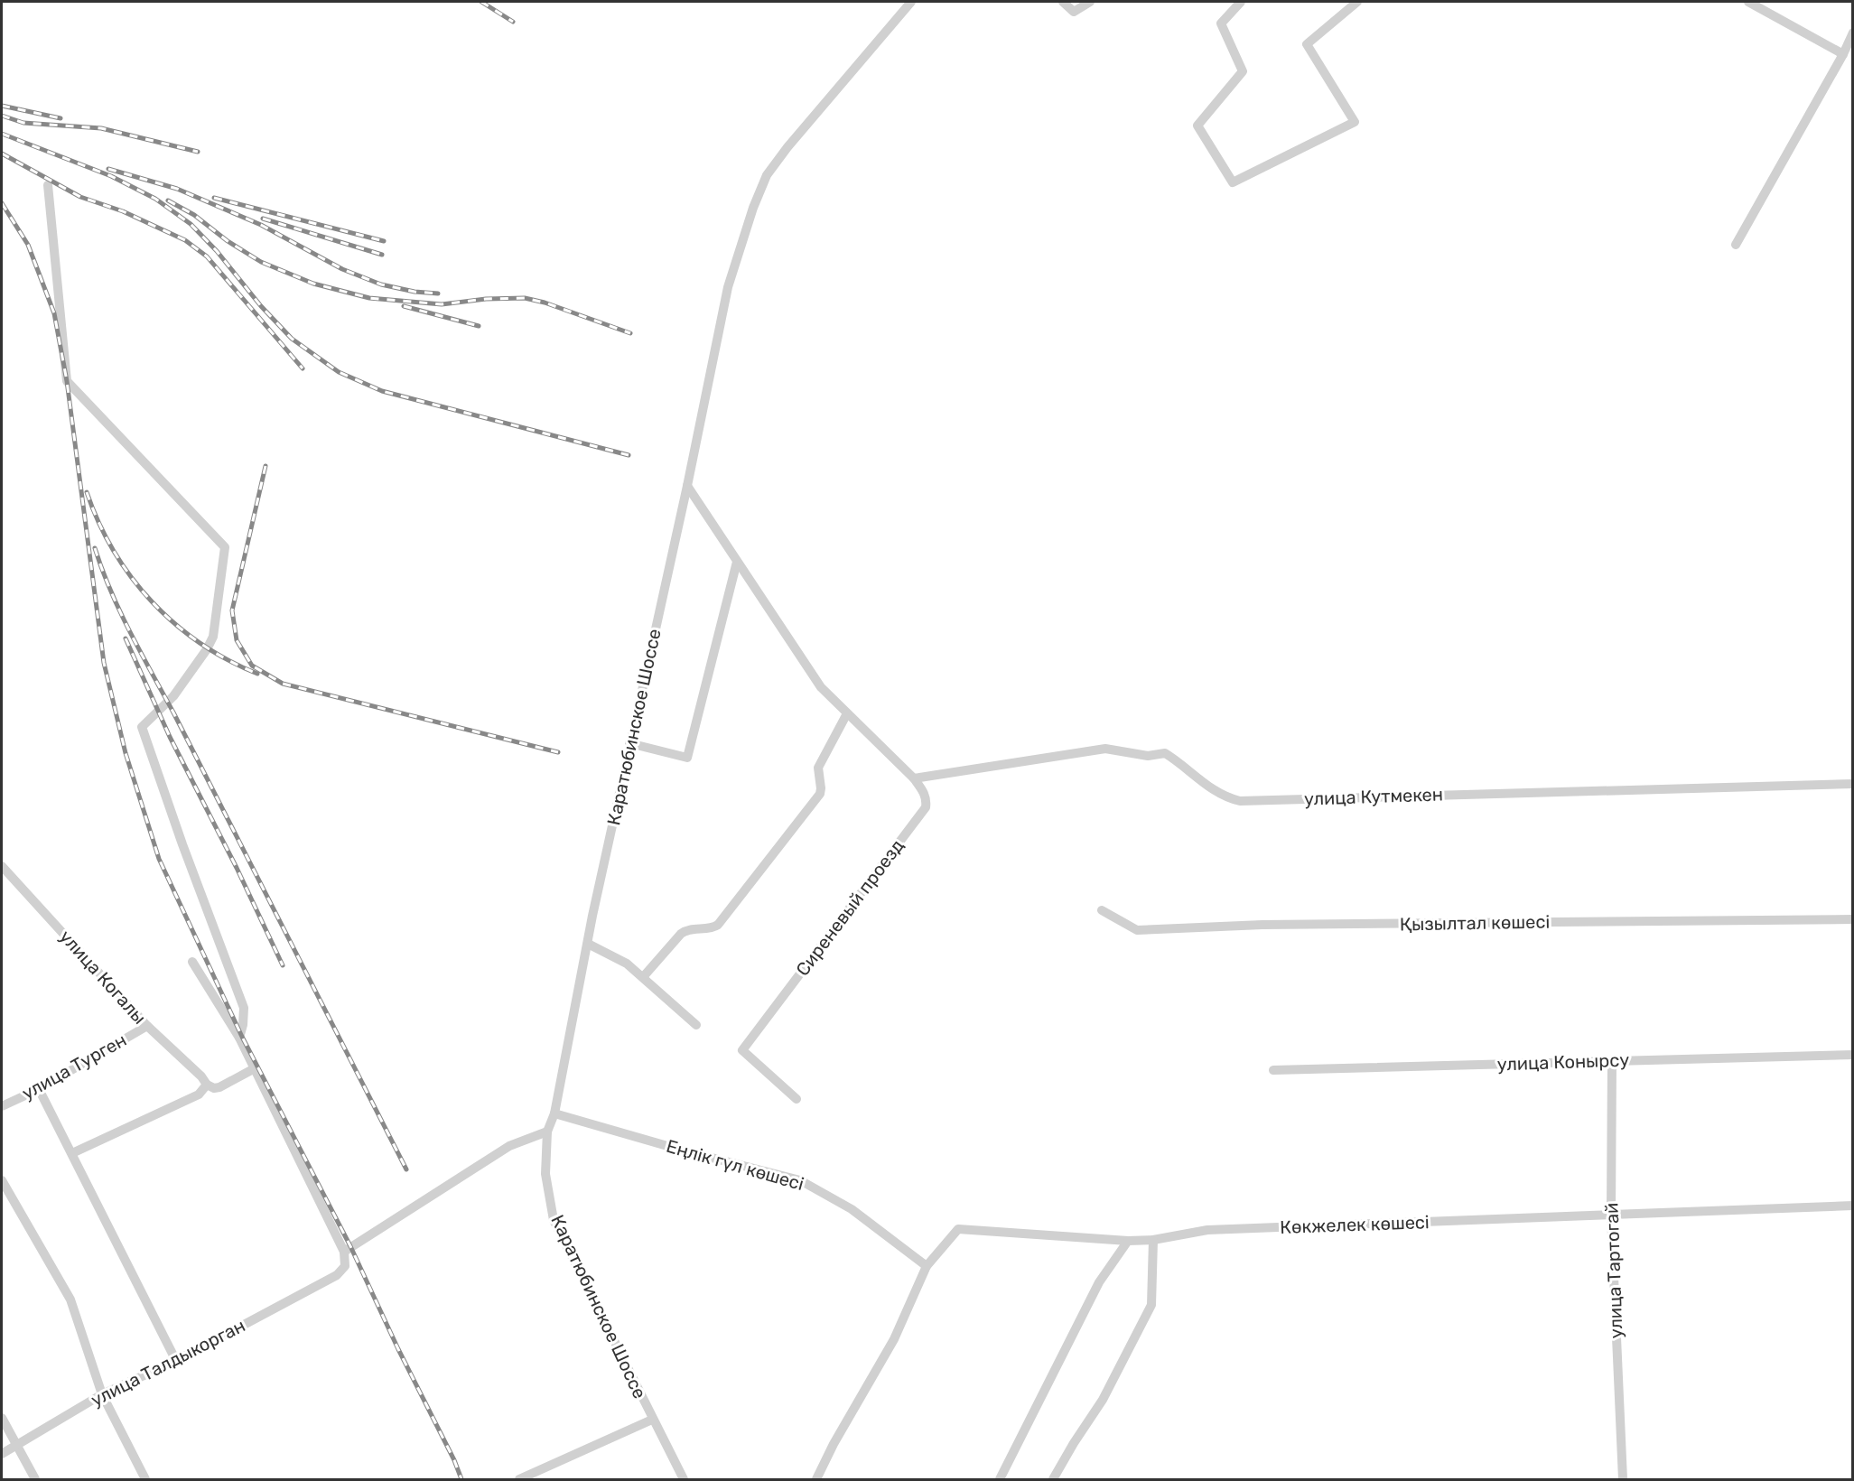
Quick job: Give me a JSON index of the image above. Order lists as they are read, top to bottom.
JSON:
{
  "streets": {
    "street": [
      "Каратюбинское Шоссе",
      "улица Кутмекен",
      "Сиреневый проезд",
      "Қызылтал көшесі",
      "улица Когалы",
      "улица Конырсу",
      "улица Турген",
      "Еңлік гүл көшесі",
      "Көкжелек көшесі",
      "улица Тартогай",
      "улица Талдыкорган"
    ]
  },
  "crossings": [
    ["Каратюбинское Шоссе", "Сиреневый проезд"],
    ["Каратюбинское Шоссе", "Еңлік гүл көшесі"],
    ["улица Кутмекен", "Сиреневый проезд"],
    ["улица Когалы", "улица Турген"],
    ["улица Конырсу", "улица Тартогай"],
    ["Еңлік гүл көшесі", "Көкжелек көшесі"],
    ["Көкжелек көшесі", "улица Тартогай"]
  ]
}
